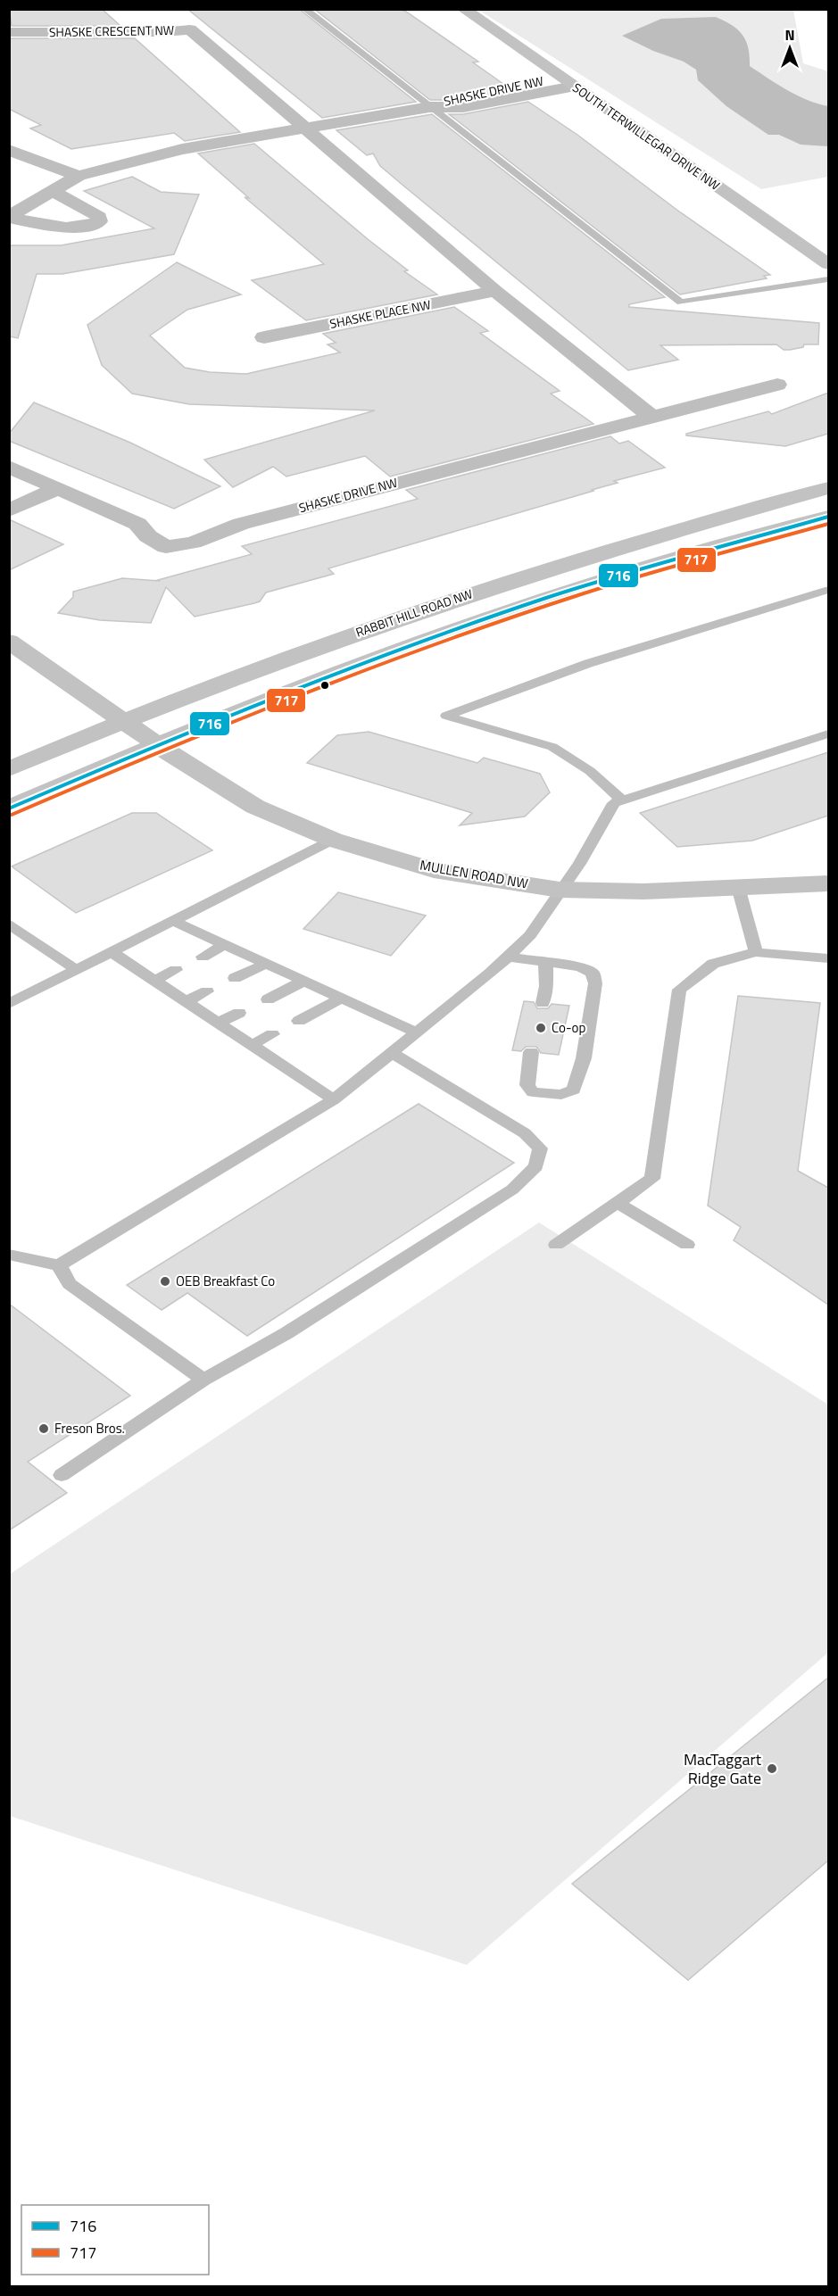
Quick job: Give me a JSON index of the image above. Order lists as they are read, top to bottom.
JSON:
{
  "streets": {
    "main road": ["SOUTH TERWILLEGAR DRIVE NW", "RABBIT HILL ROAD NW", "MULLEN ROAD NW"],
    "street": ["SHASKE CRESCENT NW", "SHASKE DRIVE NW", "SHASKE PLACE NW"]
  },
  "crossings": [
    ["SHASKE CRESCENT NW", "SHASKE DRIVE NW"],
    ["SHASKE DRIVE NW", "SOUTH TERWILLEGAR DRIVE NW"],
    ["RABBIT HILL ROAD NW", "MULLEN ROAD NW"]
  ],
  "places": [
    "Co-op",
    "OEB Breakfast Co",
    "Freson Bros.",
    "MacTaggart Ridge Gate"
  ],
  "lines": ["transit line 716", "transit line 717"],
  "legend": ["716", "717"],
  "north": "top"
}
